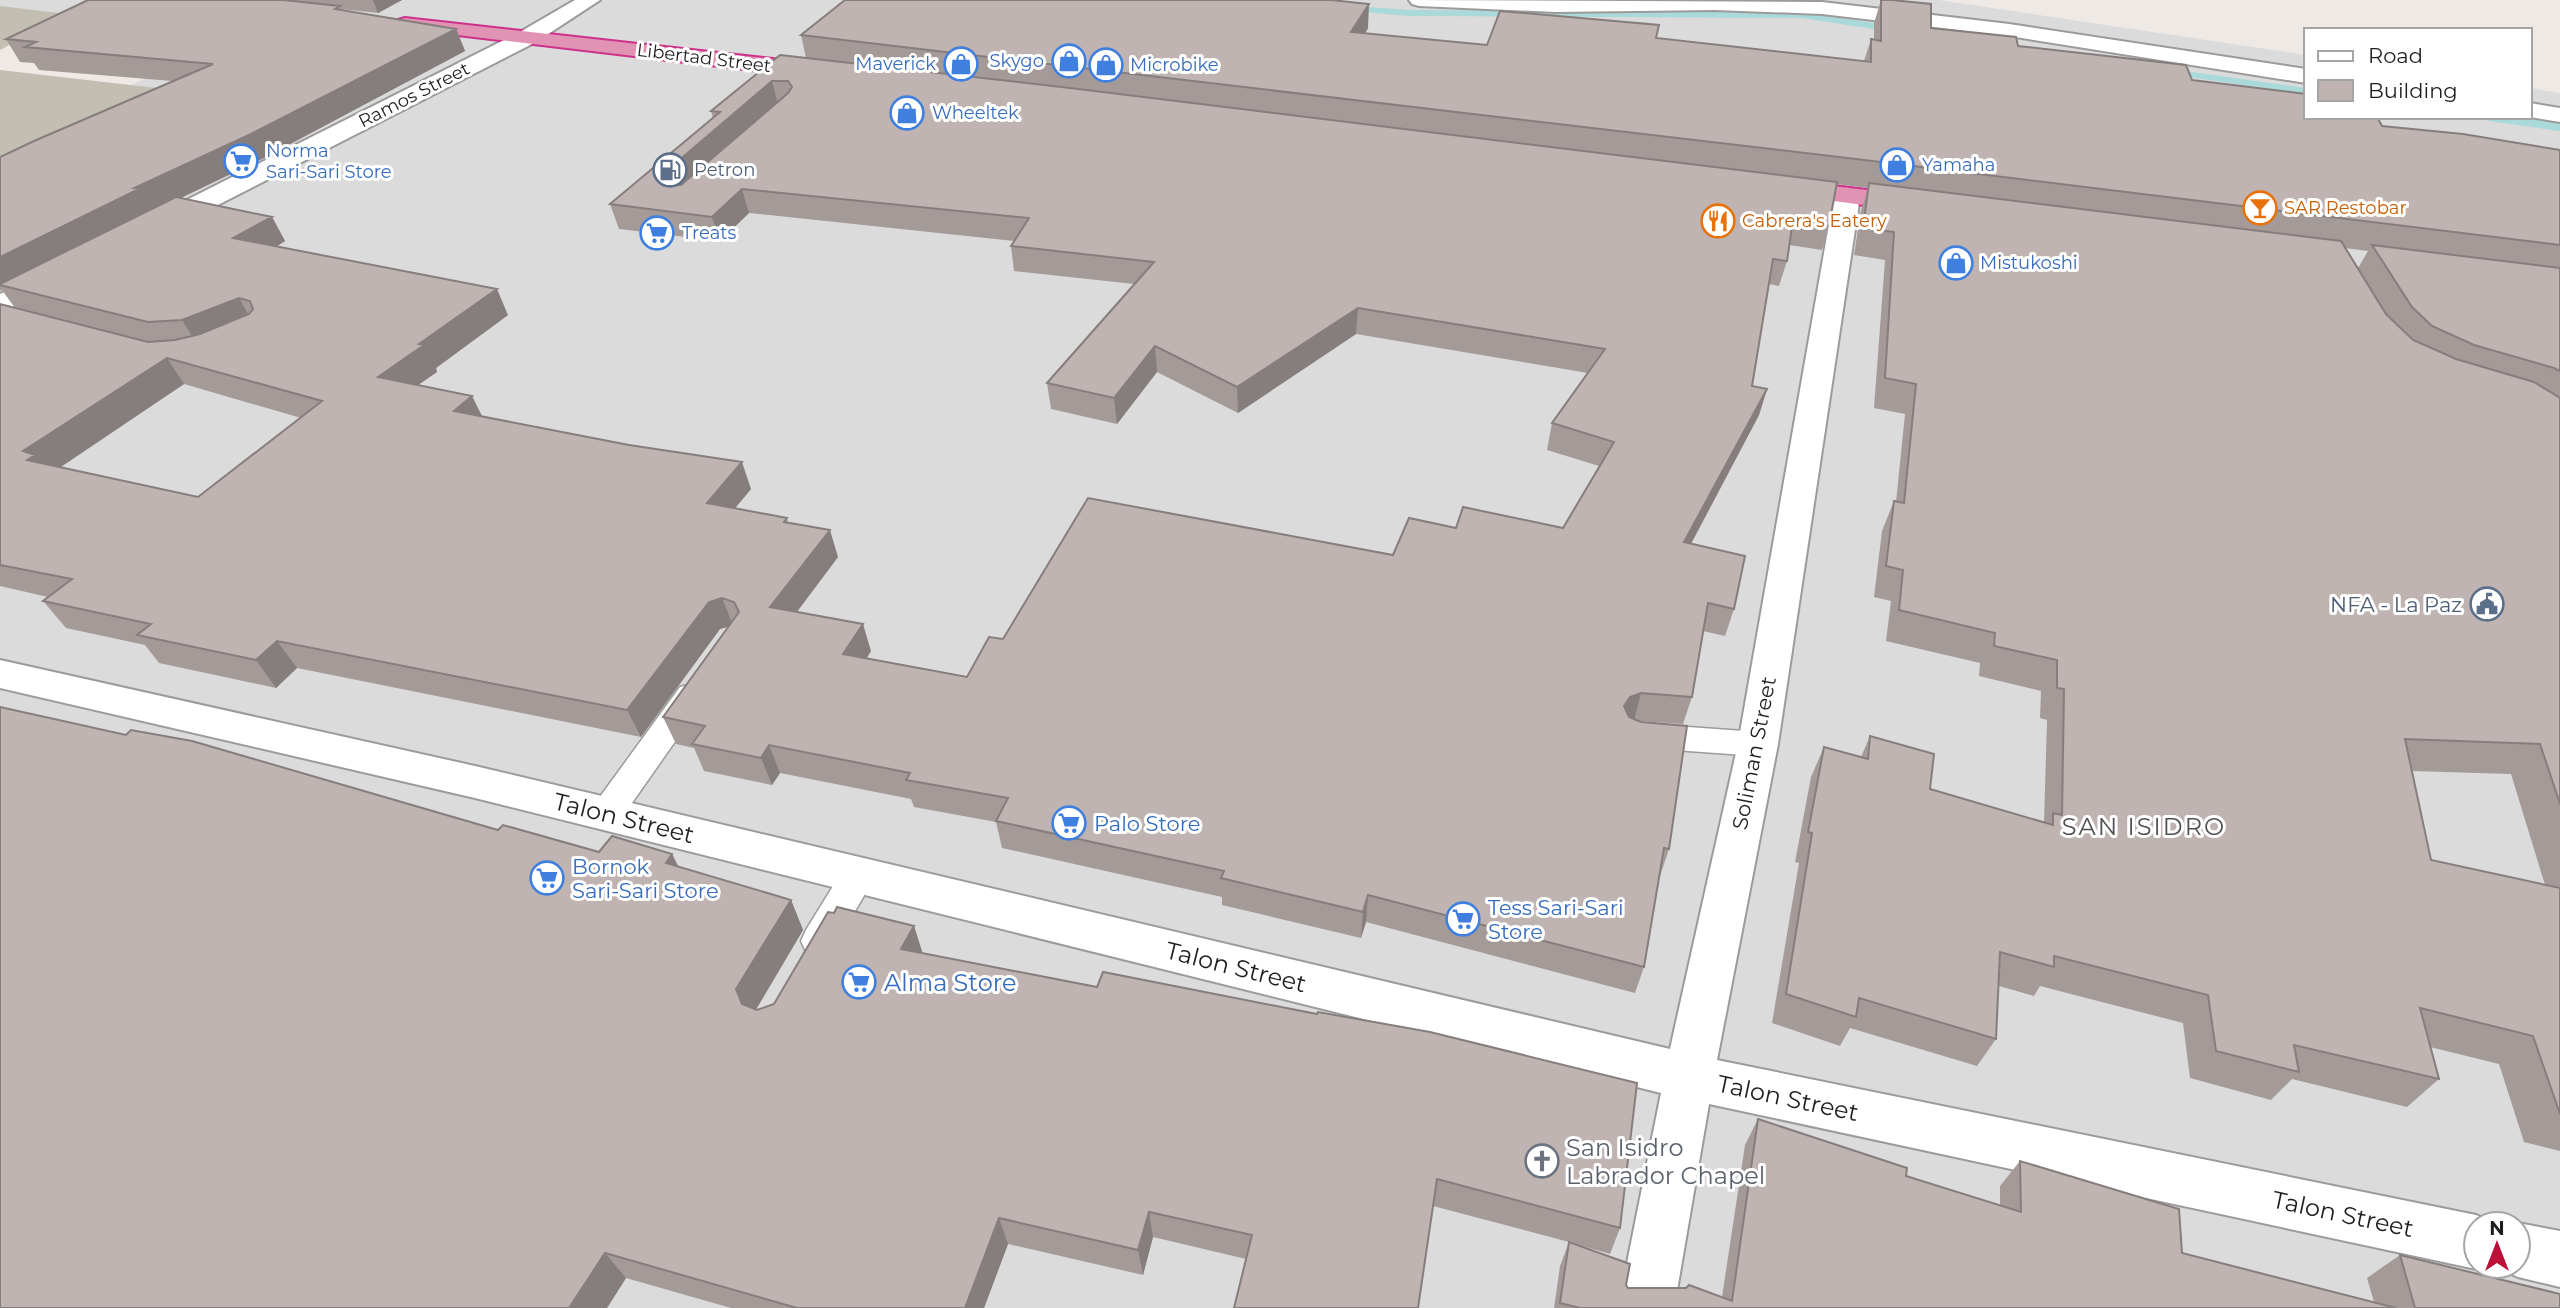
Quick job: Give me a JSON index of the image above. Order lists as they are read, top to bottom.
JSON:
{
  "streets": {
    "highway": ["Libertad Street"],
    "street": ["Ramos Street", "Soliman Street", "Talon Street"]
  },
  "crossings": [
    ["Libertad Street", "Ramos Street"],
    ["Soliman Street", "Talon Street"]
  ],
  "districts": ["SAN ISIDRO"],
  "places": {
    "shop": [
      "Skygo",
      "Maverick",
      "Microbike",
      "Wheeltek",
      "Yamaha",
      "Mistukoshi"
    ],
    "supermarket": [
      "Norma Sari-Sari Store",
      "Treats",
      "Palo Store",
      "Bornok Sari-Sari Store",
      "Tess Sari-Sari Store",
      "Alma Store"
    ],
    "fuel station": ["Petron"],
    "bar": ["SAR Restobar"],
    "restaurant": ["Cabrera's Eatery"],
    "public building": ["NFA - La Paz"],
    "church": ["San Isidro Labrador Chapel"]
  },
  "legend": ["Road", "Building"],
  "north": "top"
}
